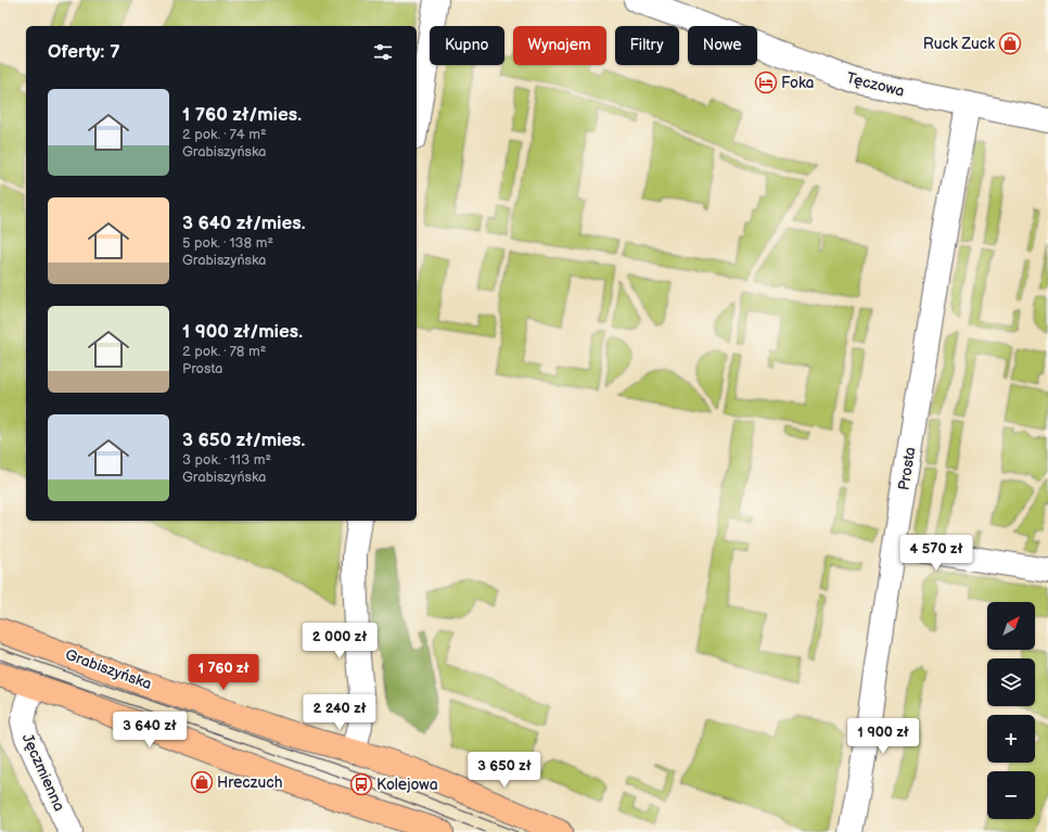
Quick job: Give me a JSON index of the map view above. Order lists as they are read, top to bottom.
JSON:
{
  "streets": {
    "main road": ["Grabiszyńska"],
    "street": ["Tęczowa", "Prosta", "Jęczmienna"]
  },
  "crossings": [
    ["Tęczowa", "Prosta"]
  ],
  "places": {
    "shop": ["Ruck Zuck", "Hreczuch"],
    "hotel": ["Foka"],
    "bus stop": ["Kolejowa"]
  },
  "north": "top right",
  "page": {
    "chip": [
      "Kupno",
      "Wynajem",
      "Filtry",
      "Nowe"
    ],
    "heading": "Oferty: 7",
    "list": [
      {
        "name": "1 760 zł/mies.",
        "note": "2 pok. · 74 m² · Grabiszyńska"
      },
      {
        "name": "3 640 zł/mies.",
        "note": "5 pok. · 138 m² · Grabiszyńska"
      },
      {
        "name": "1 900 zł/mies.",
        "note": "2 pok. · 78 m² · Prosta"
      },
      {
        "name": "3 650 zł/mies.",
        "note": "3 pok. · 113 m² · Grabiszyńska"
      }
    ],
    "price": [
      "4 570 zł",
      "2 000 zł",
      "1 760 zł",
      "2 240 zł",
      "3 640 zł",
      "1 900 zł",
      "3 650 zł"
    ],
    "map_buttons": ["+", "−"]
  }
}
